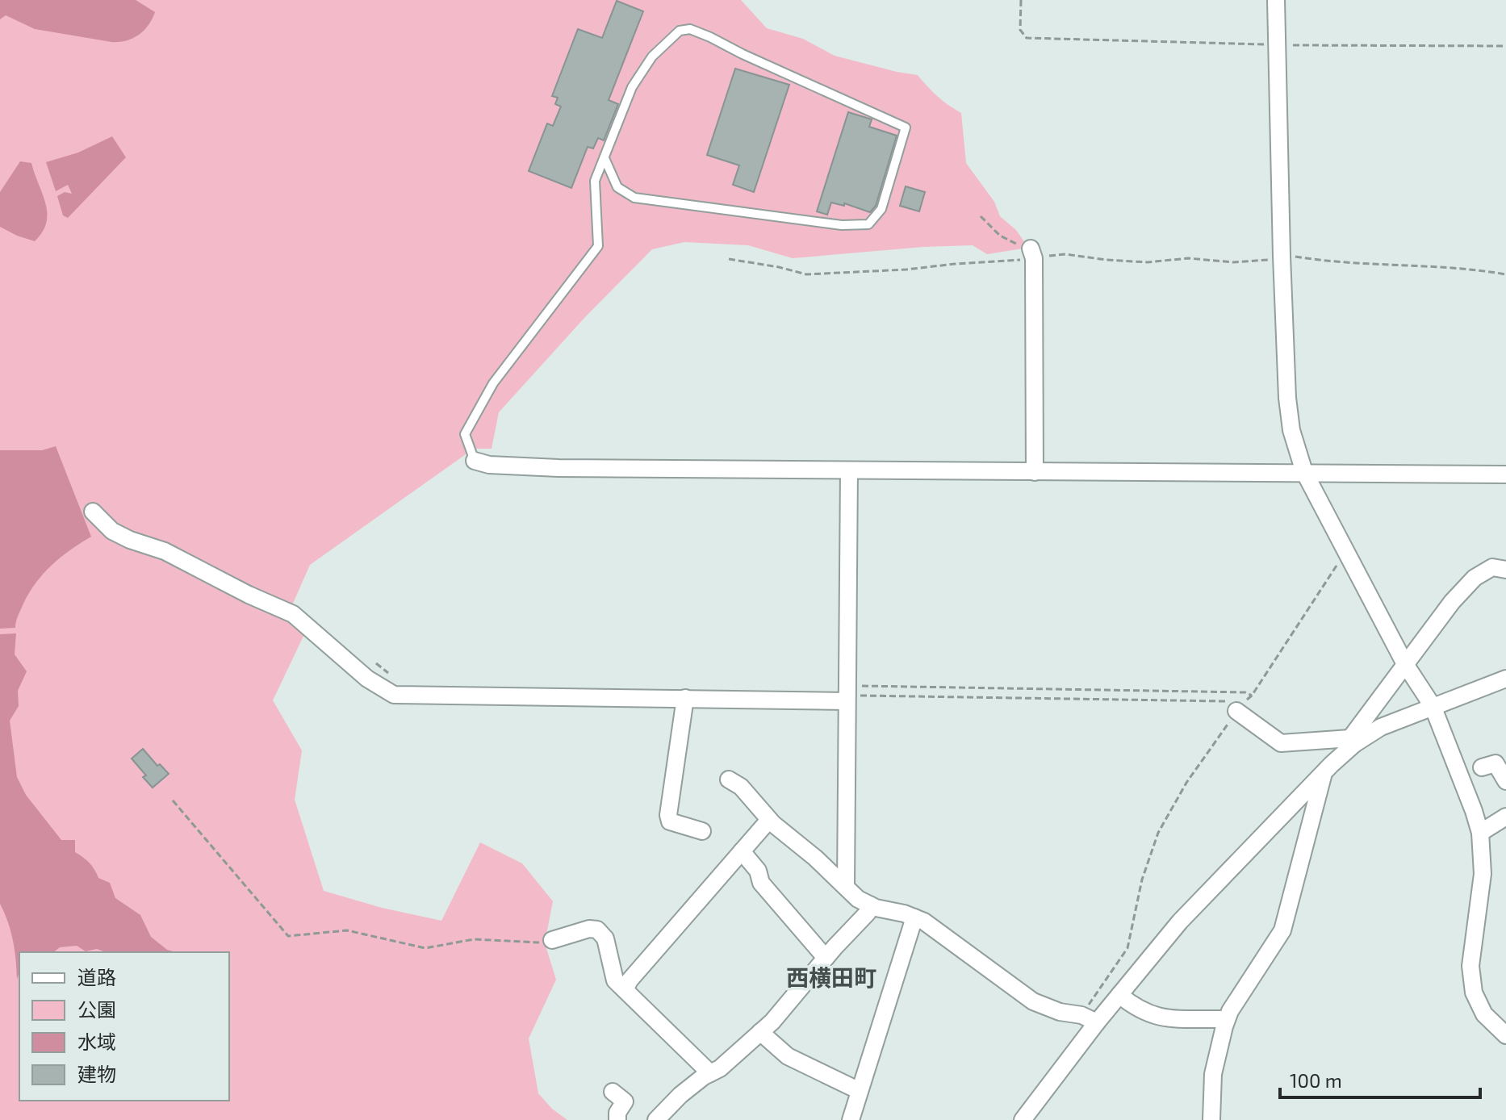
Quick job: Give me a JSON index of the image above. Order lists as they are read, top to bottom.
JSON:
{
  "districts": ["西横田町"],
  "legend": [
    "道路",
    "公園",
    "水域",
    "建物"
  ],
  "scale_bar": "100 m"
}
